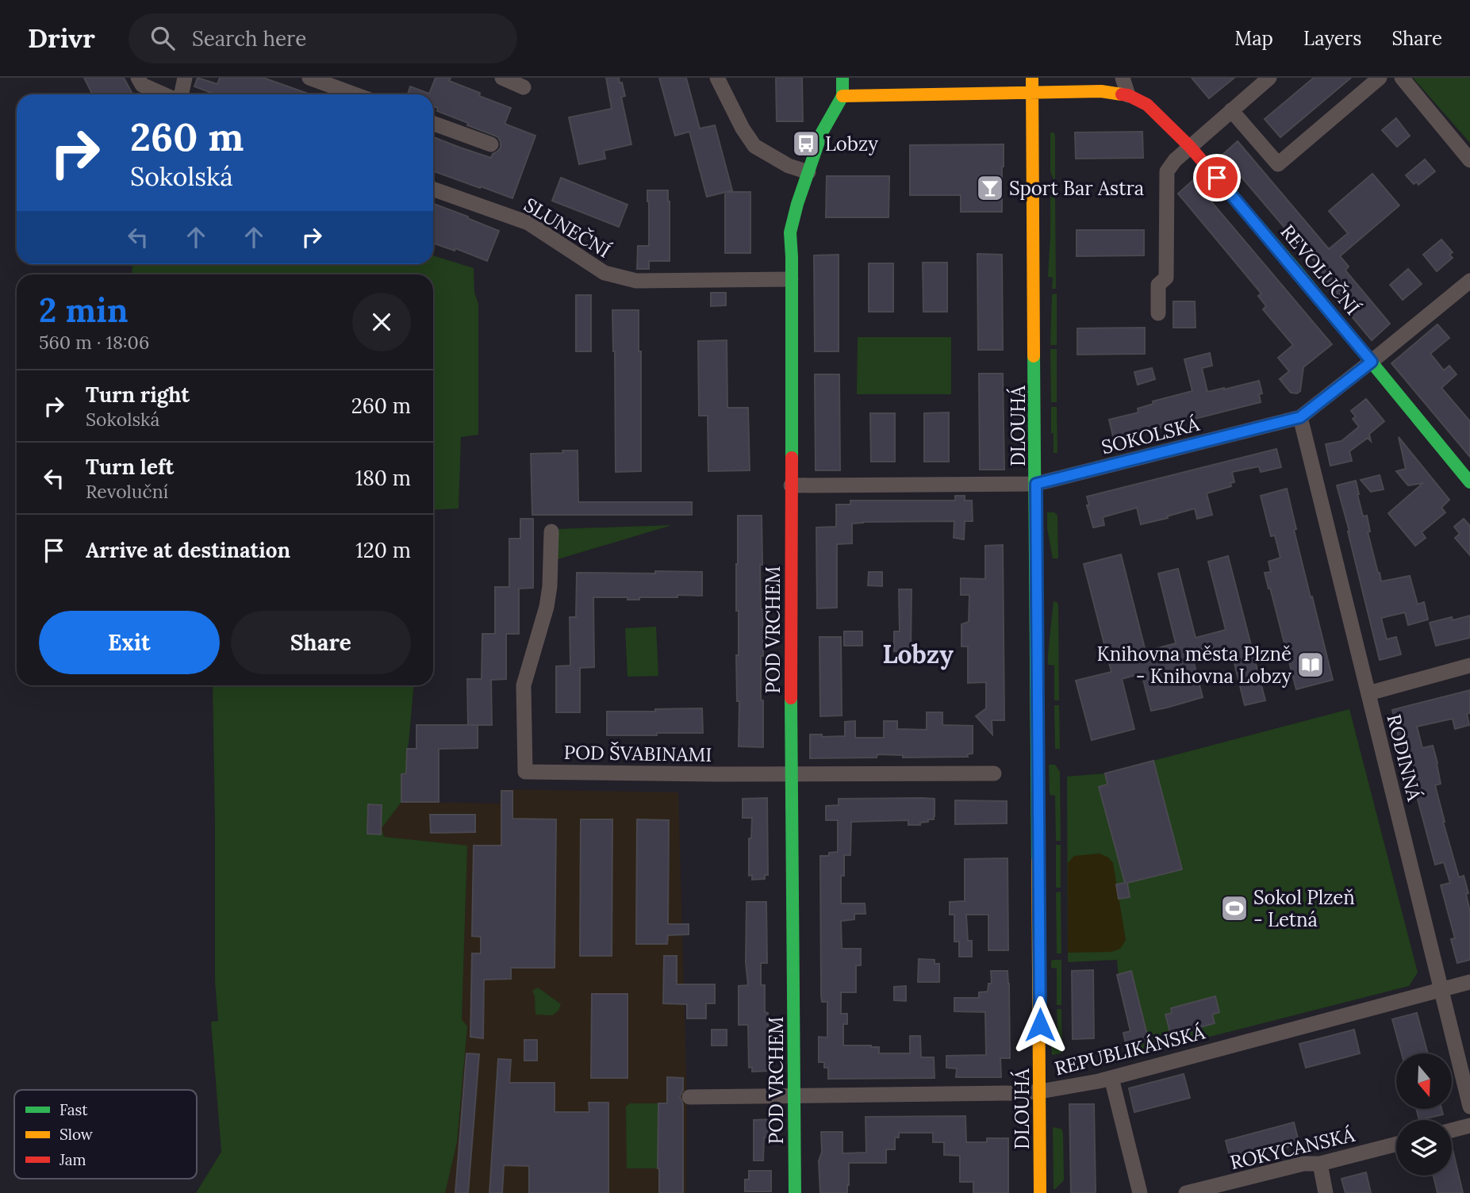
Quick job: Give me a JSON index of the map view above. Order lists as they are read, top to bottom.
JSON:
{
  "streets": {
    "street": [
      "SLUNEČNÍ",
      "REVOLUČNÍ",
      "DLOUHÁ",
      "SOKOLSKÁ",
      "POD VRCHEM",
      "POD ŠVABINAMI",
      "RODINNÁ",
      "REPUBLIKÁNSKÁ",
      "ROKYCANSKÁ"
    ]
  },
  "crossings": [
    ["SLUNEČNÍ", "POD VRCHEM"],
    ["REVOLUČNÍ", "DLOUHÁ"],
    ["REVOLUČNÍ", "SOKOLSKÁ"],
    ["REVOLUČNÍ", "POD VRCHEM"],
    ["DLOUHÁ", "SOKOLSKÁ"],
    ["DLOUHÁ", "REPUBLIKÁNSKÁ"],
    ["SOKOLSKÁ", "POD VRCHEM"],
    ["SOKOLSKÁ", "RODINNÁ"],
    ["POD VRCHEM", "POD ŠVABINAMI"],
    ["POD VRCHEM", "REPUBLIKÁNSKÁ"],
    ["RODINNÁ", "REPUBLIKÁNSKÁ"]
  ],
  "districts": ["Lobzy"],
  "places": {
    "bus stop": ["Lobzy"],
    "bar": ["Sport Bar Astra"],
    "library": ["Knihovna města Plzně - Knihovna Lobzy"],
    "sports": ["Sokol Plzeň - Letná"]
  },
  "legend": ["Fast", "Slow", "Jam"],
  "north": "bottom",
  "page": {
    "header": "Drivr",
    "search": "Search here",
    "nav": ["Map", "Layers", "Share"],
    "turn": ["260 m", "Sokolská"],
    "heading": ["2 min", "560 m · 18:06"],
    "list": [
      {
        "name": "Turn right",
        "note": "Sokolská",
        "value": "260 m"
      },
      {
        "name": "Turn left",
        "note": "Revoluční",
        "value": "180 m"
      },
      {
        "name": "Arrive at destination",
        "value": "120 m"
      }
    ],
    "buttons": ["Exit", "Share"]
  }
}
